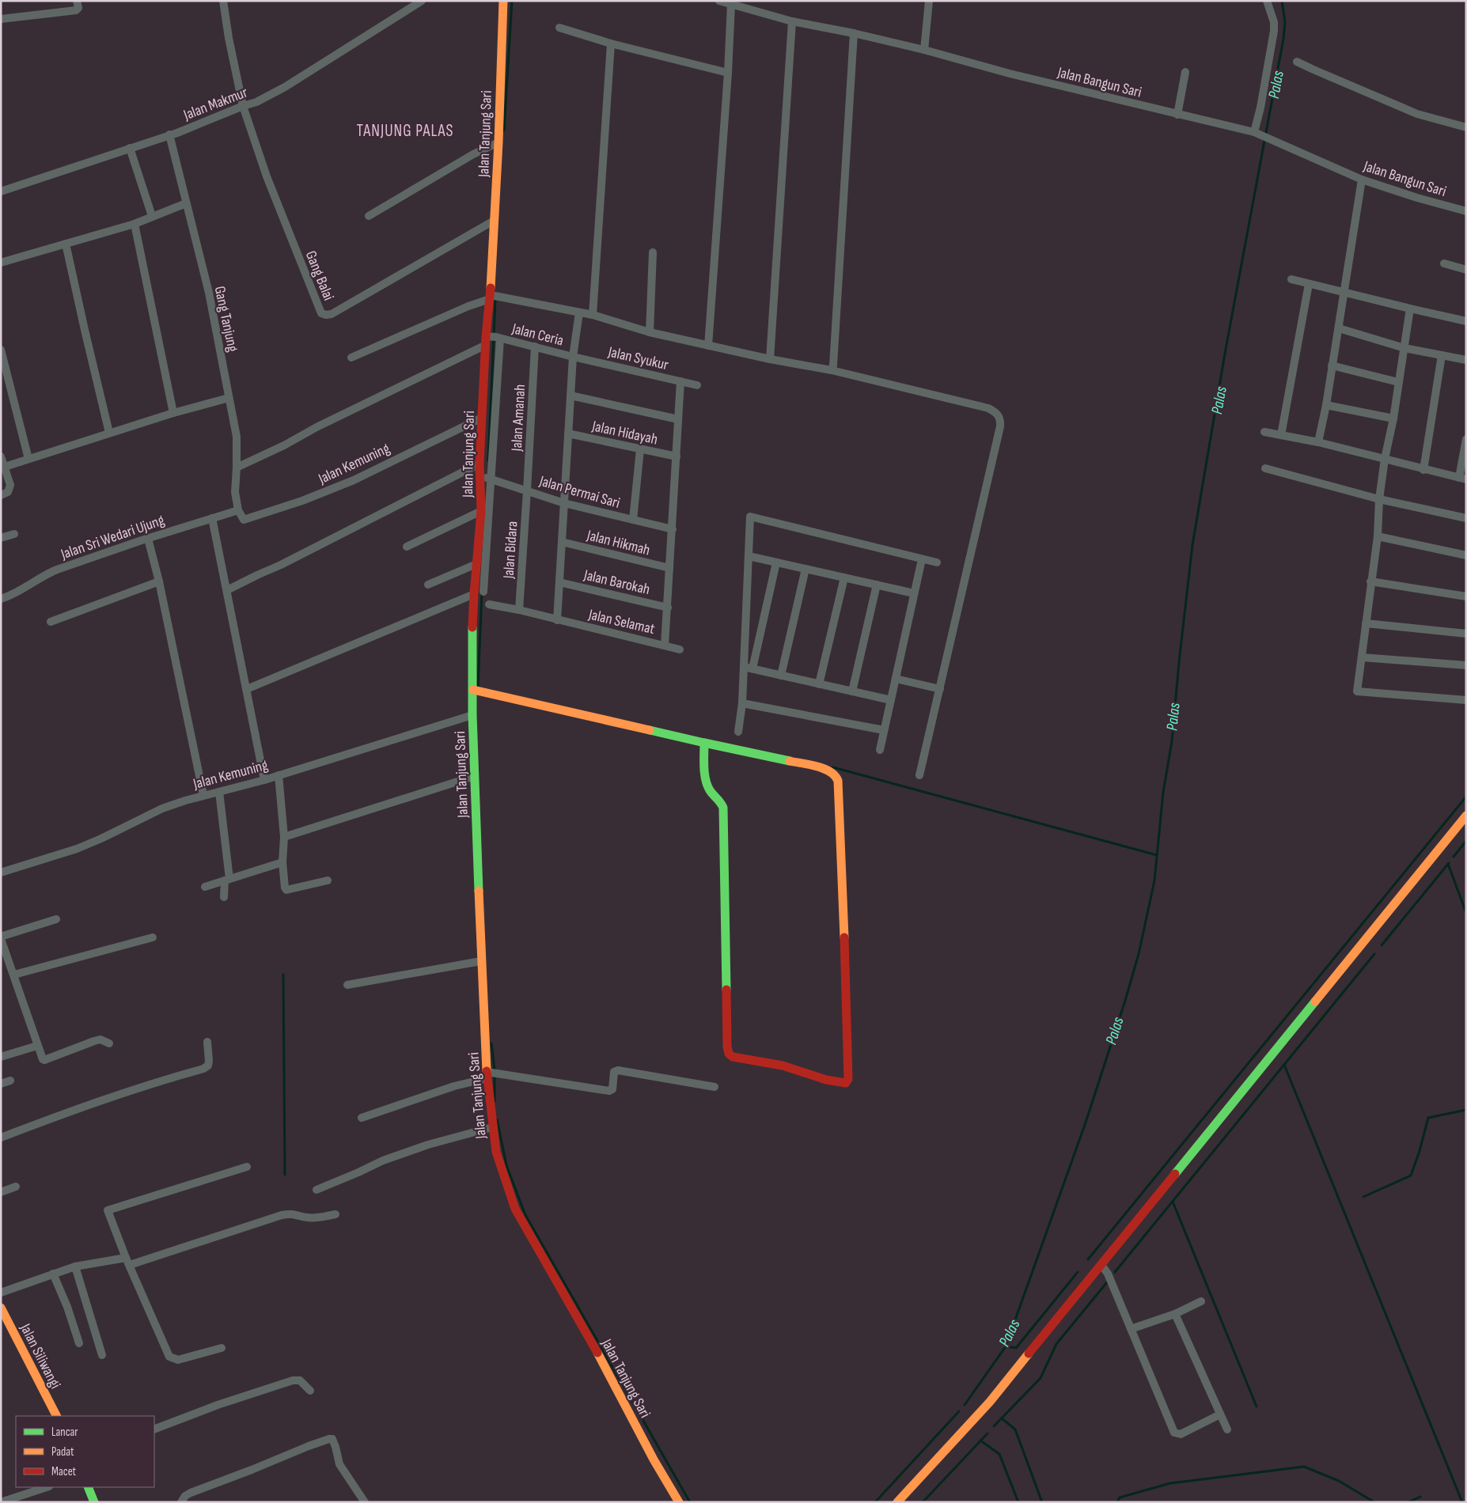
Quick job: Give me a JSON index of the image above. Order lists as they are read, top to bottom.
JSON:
{
  "streets": {
    "street": [
      "Jalan Bangun Sari",
      "Jalan Makmur",
      "Jalan Tanjung Sari",
      "Gang Balai",
      "Gang Tanjung",
      "Jalan Ceria",
      "Jalan Syukur",
      "Jalan Amanah",
      "Jalan Hidayah",
      "Jalan Kemuning",
      "Jalan Permai Sari",
      "Jalan Sri Wedari Ujung",
      "Jalan Hikmah",
      "Jalan Bidara",
      "Jalan Barokah",
      "Jalan Selamat",
      "Jalan Siliwangi"
    ]
  },
  "crossings": [
    ["Jalan Makmur", "Gang Balai"],
    ["Jalan Makmur", "Gang Tanjung"],
    ["Jalan Tanjung Sari", "Gang Balai"],
    ["Jalan Tanjung Sari", "Jalan Ceria"],
    ["Jalan Tanjung Sari", "Jalan Kemuning"],
    ["Jalan Tanjung Sari", "Jalan Permai Sari"],
    ["Gang Tanjung", "Jalan Kemuning"],
    ["Gang Tanjung", "Jalan Sri Wedari Ujung"],
    ["Jalan Ceria", "Jalan Syukur"],
    ["Jalan Ceria", "Jalan Amanah"],
    ["Jalan Amanah", "Jalan Permai Sari"],
    ["Jalan Amanah", "Jalan Bidara"],
    ["Jalan Kemuning", "Jalan Sri Wedari Ujung"],
    ["Jalan Permai Sari", "Jalan Bidara"],
    ["Jalan Bidara", "Jalan Selamat"]
  ],
  "districts": ["TANJUNG PALAS"],
  "water": ["Palas"],
  "legend": ["Lancar", "Padat", "Macet"]
}
